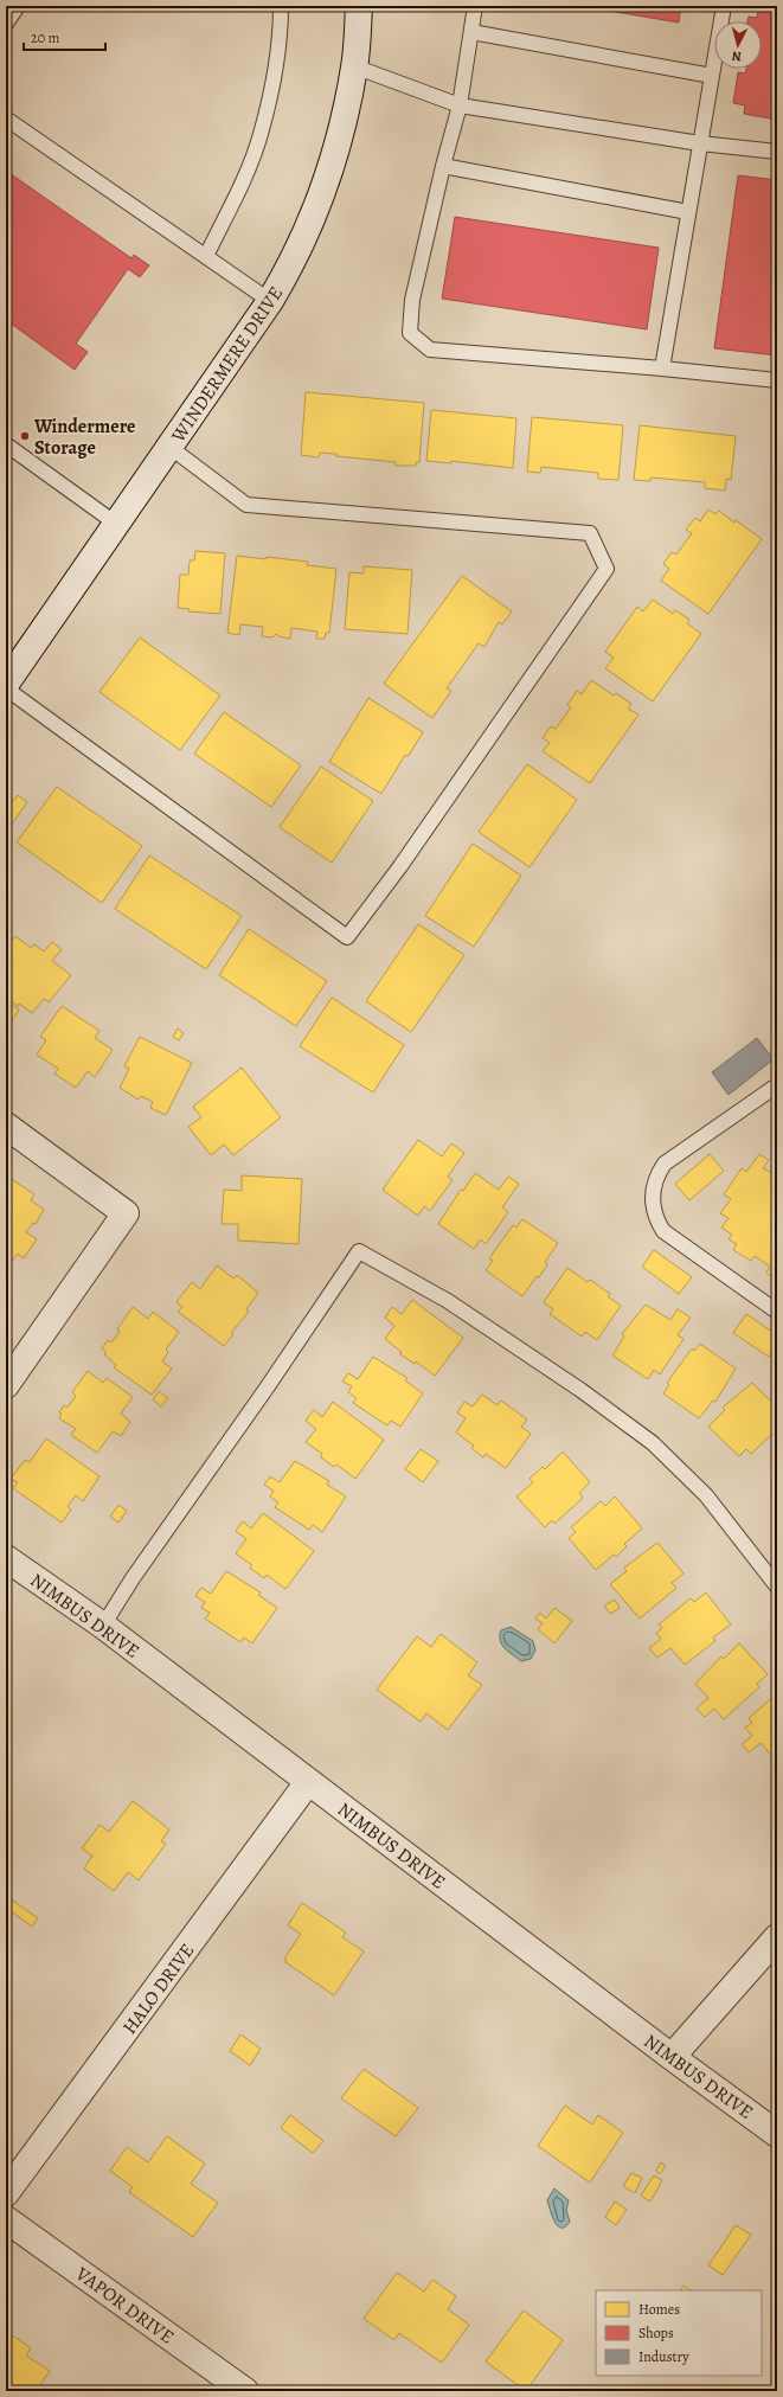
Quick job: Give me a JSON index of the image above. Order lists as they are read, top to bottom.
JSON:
{
  "streets": {
    "street": [
      "WINDERMERE DRIVE",
      "NIMBUS DRIVE",
      "HALO DRIVE",
      "VAPOR DRIVE"
    ]
  },
  "crossings": [
    ["NIMBUS DRIVE", "HALO DRIVE"]
  ],
  "places": ["Windermere Storage"],
  "legend": ["Homes", "Shops", "Industry"],
  "scale_bar": "20 m",
  "north": "bottom"
}
